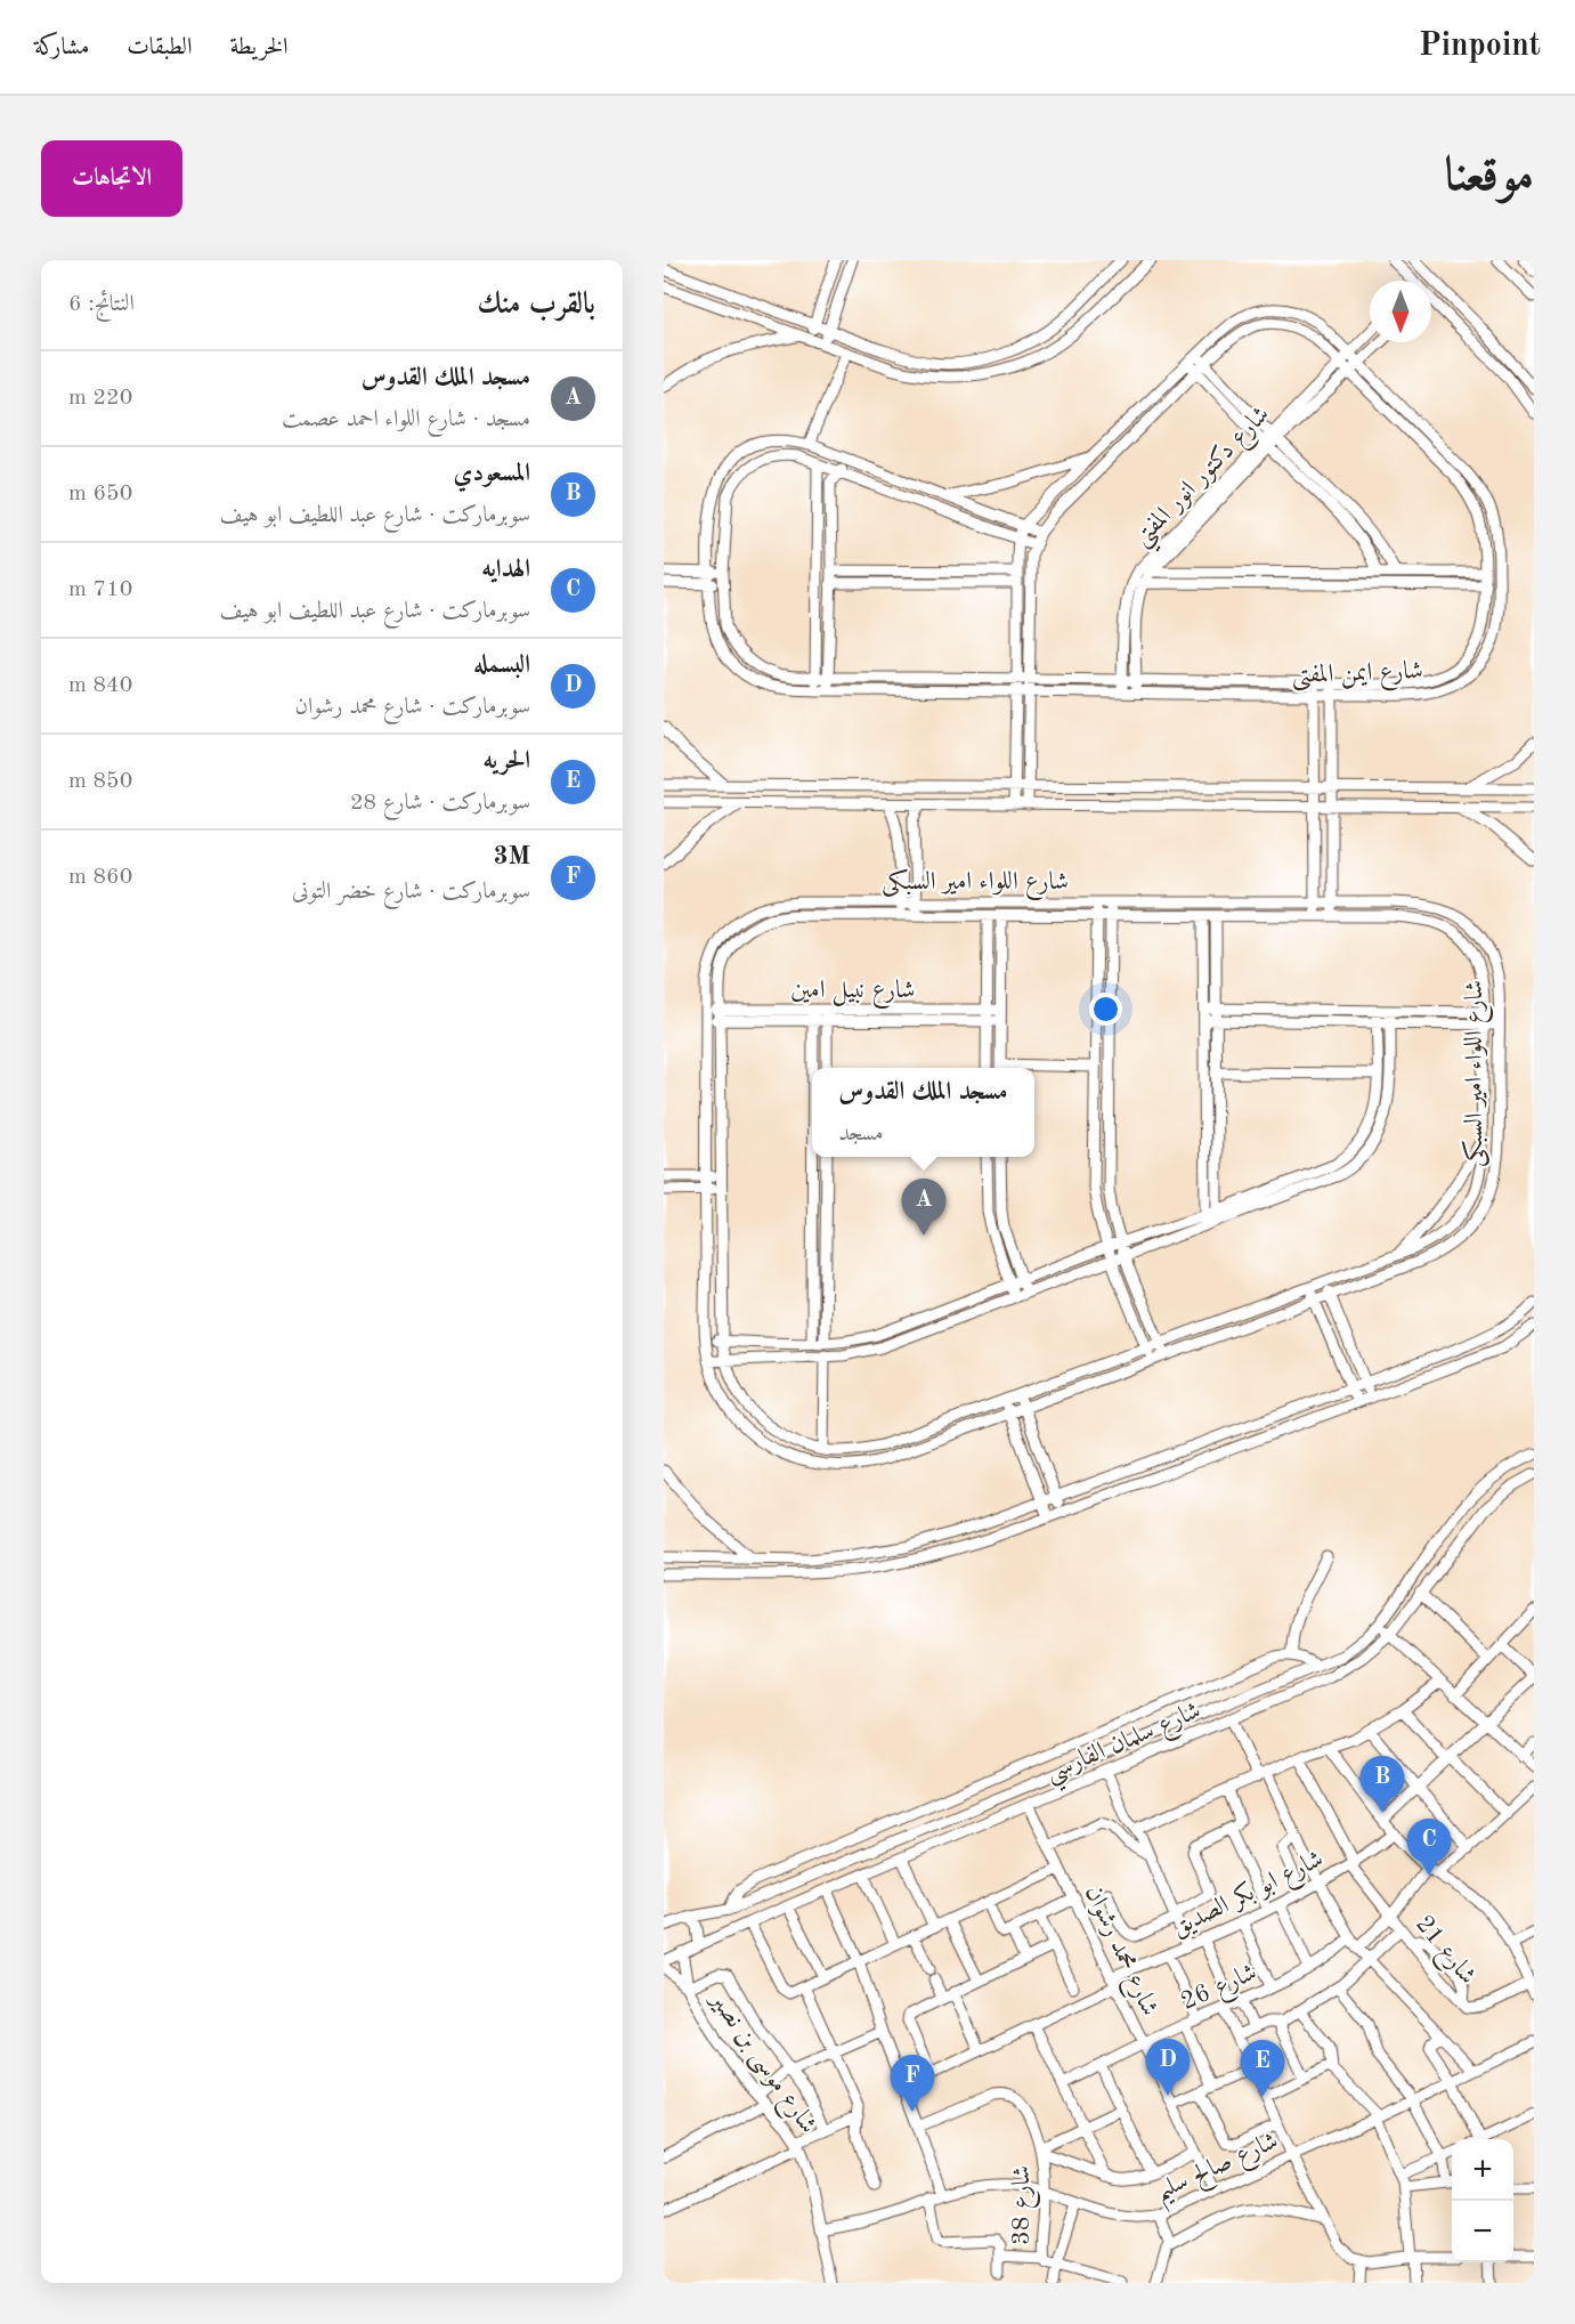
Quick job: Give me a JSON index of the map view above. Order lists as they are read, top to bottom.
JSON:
{
  "streets": {
    "street": [
      "شارع دكتور انور المفتي",
      "شارع ايمن المفتى",
      "شارع اللواء امير السبكى",
      "شارع نبيل امين",
      "شارع سلمان الفارسي",
      "شارع ابو بكر الصديق",
      "شارع 21",
      "شارع محمد رشوان",
      "شارع 26",
      "شارع موسى بن نصير",
      "شارع صالح سليم",
      "شارع 38"
    ]
  },
  "crossings": [
    ["شارع دكتور انور المفتي", "شارع ايمن المفتى"],
    ["شارع اللواء امير السبكى", "شارع نبيل امين"],
    ["شارع سلمان الفارسي", "شارع محمد رشوان"],
    ["شارع سلمان الفارسي", "شارع موسى بن نصير"],
    ["شارع ابو بكر الصديق", "شارع 21"],
    ["شارع ابو بكر الصديق", "شارع محمد رشوان"],
    ["شارع 21", "شارع 26"],
    ["شارع محمد رشوان", "شارع 26"],
    ["شارع محمد رشوان", "شارع صالح سليم"],
    ["شارع موسى بن نصير", "شارع صالح سليم"],
    ["شارع صالح سليم", "شارع 38"]
  ],
  "north": "bottom",
  "page": {
    "header": "Pinpoint",
    "nav": ["الخريطة", "الطبقات", "مشاركة"],
    "title": "موقعنا",
    "buttons": "الاتجاهات",
    "heading": ["بالقرب منك", "النتائج: 6"],
    "list": [
      {
        "mark": "A",
        "name": "مسجد الملك القدوس",
        "note": "مسجد · شارع اللواء احمد عصمت",
        "value": "220 m"
      },
      {
        "mark": "B",
        "name": "المسعودي",
        "note": "سوبرماركت · شارع عبد اللطيف ابو هيف",
        "value": "650 m"
      },
      {
        "mark": "C",
        "name": "الهدايه",
        "note": "سوبرماركت · شارع عبد اللطيف ابو هيف",
        "value": "710 m"
      },
      {
        "mark": "D",
        "name": "البسمله",
        "note": "سوبرماركت · شارع محمد رشوان",
        "value": "840 m"
      },
      {
        "mark": "E",
        "name": "الحريه",
        "note": "سوبرماركت · شارع 28",
        "value": "850 m"
      },
      {
        "mark": "F",
        "name": "3M",
        "note": "سوبرماركت · شارع خضر التونى",
        "value": "860 m"
      }
    ],
    "popup": ["مسجد الملك القدوس", "مسجد"],
    "pins": [
      "A",
      "B",
      "C",
      "D",
      "E",
      "F"
    ],
    "map_buttons": ["+", "−"]
  }
}
